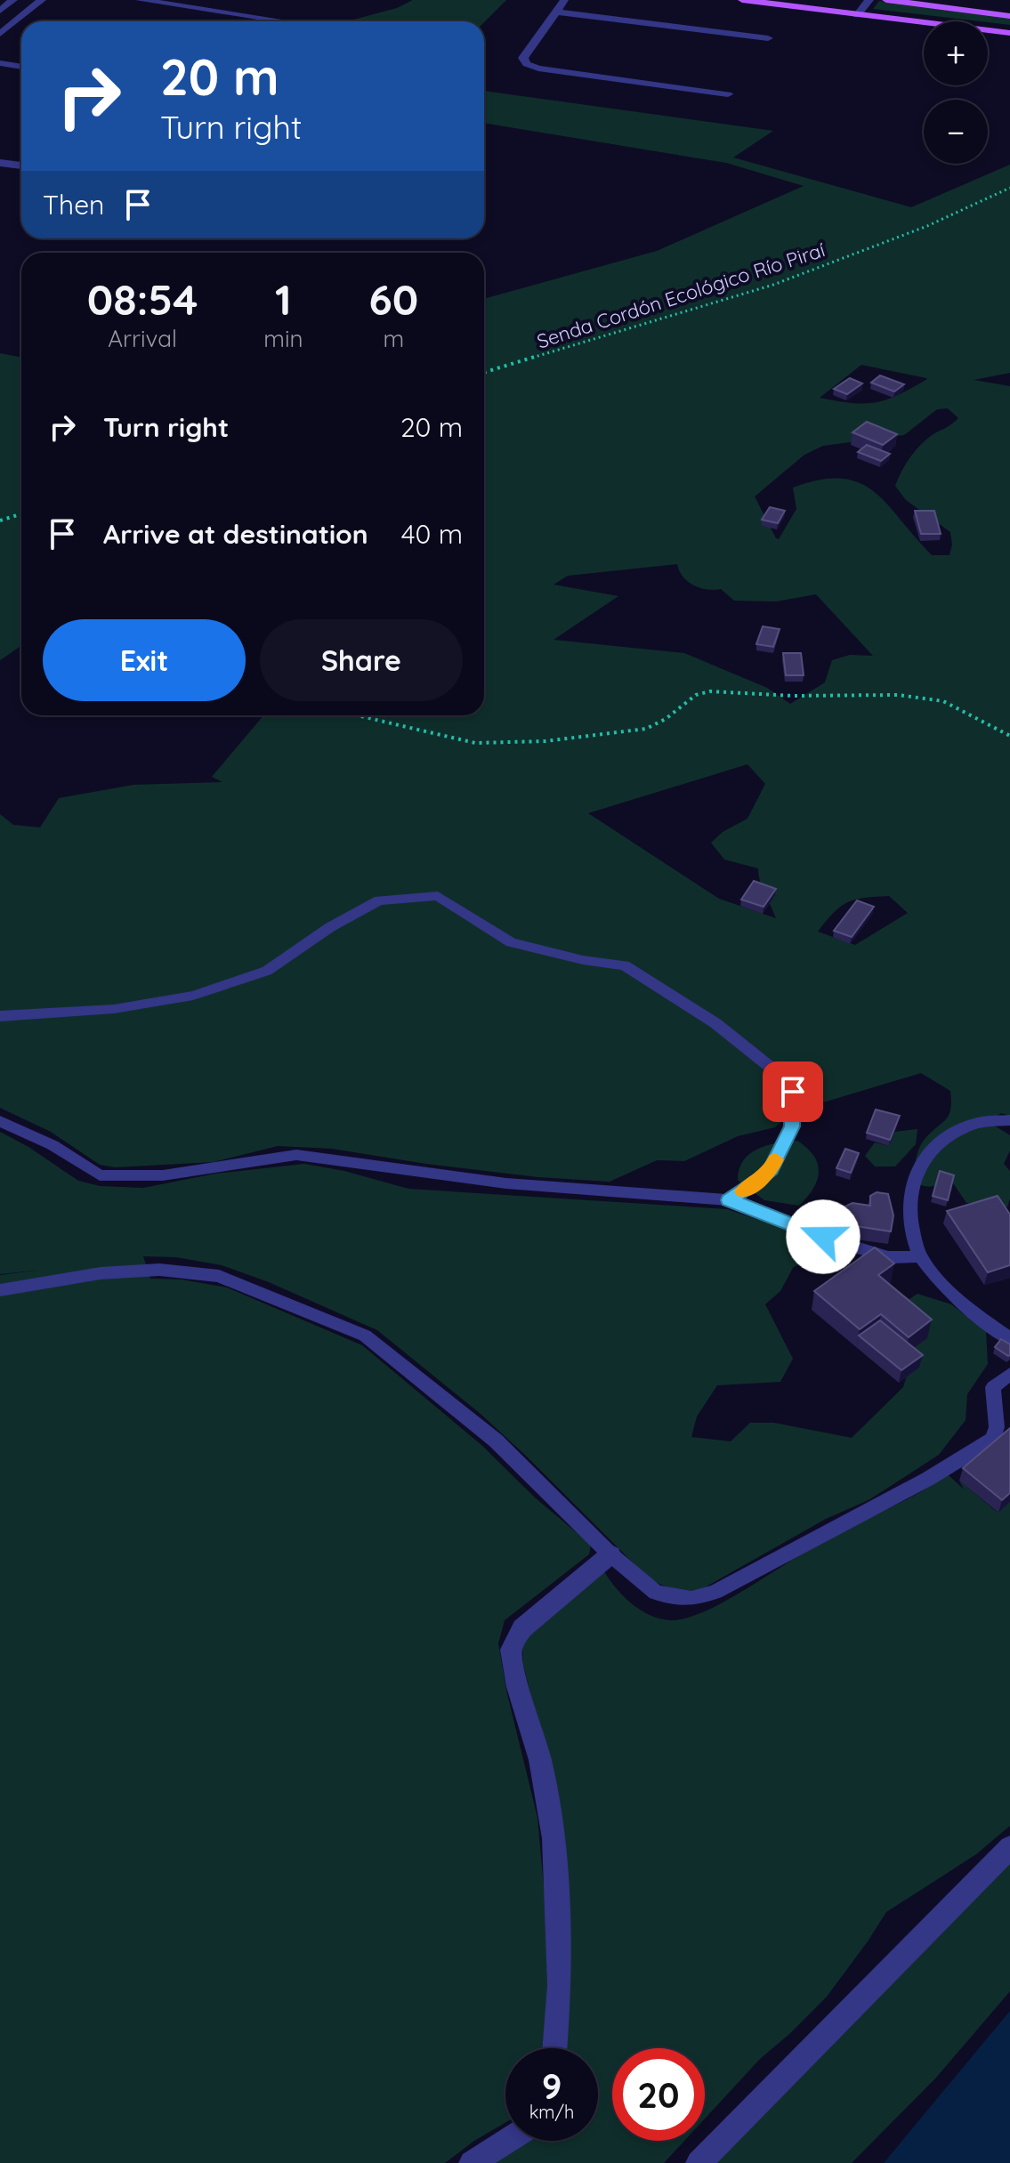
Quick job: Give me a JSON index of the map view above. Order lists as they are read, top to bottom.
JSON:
{
  "streets": {
    "path": ["Senda Cordón Ecológico Río Piraí"]
  },
  "page": {
    "map_buttons": ["+", "−"],
    "turn": ["20 m", "Turn right"],
    "then": "Then",
    "eta": [
      "08:54",
      "Arrival",
      "1",
      "min",
      "60",
      "m"
    ],
    "list": [
      {
        "name": "Turn right",
        "value": "20 m"
      },
      {
        "name": "Arrive at destination",
        "value": "40 m"
      }
    ],
    "buttons": ["Exit", "Share"],
    "speed": "9 km/h",
    "limit": "20"
  }
}
